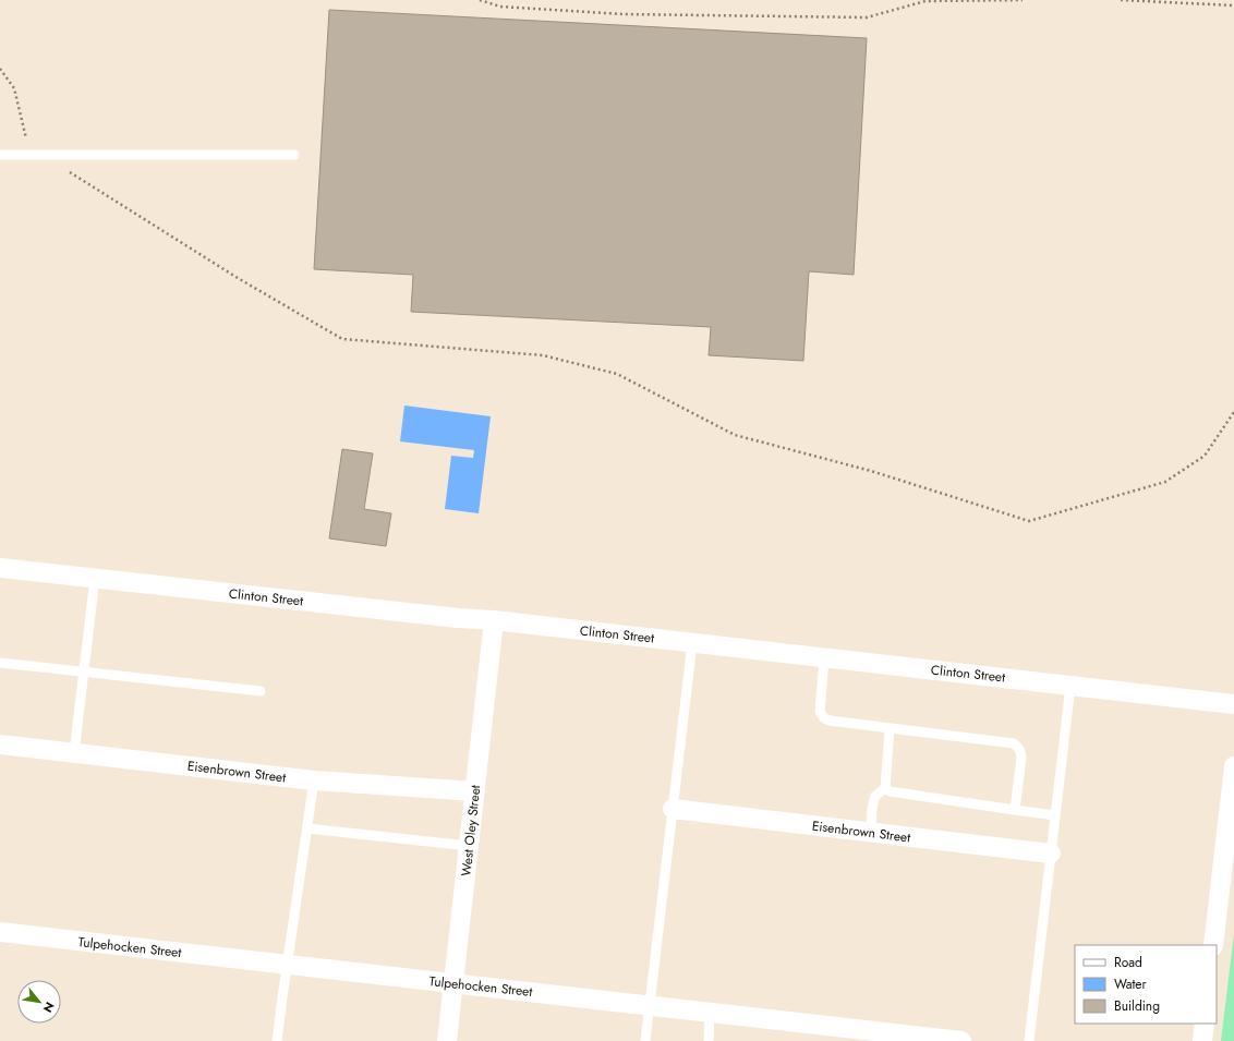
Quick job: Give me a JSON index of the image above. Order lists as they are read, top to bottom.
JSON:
{
  "streets": {
    "street": [
      "Clinton Street",
      "Eisenbrown Street",
      "West Oley Street",
      "Tulpehocken Street"
    ]
  },
  "crossings": [
    ["Clinton Street", "West Oley Street"],
    ["Eisenbrown Street", "West Oley Street"],
    ["West Oley Street", "Tulpehocken Street"]
  ],
  "legend": ["Road", "Water", "Building"],
  "north": "bottom right"
}
